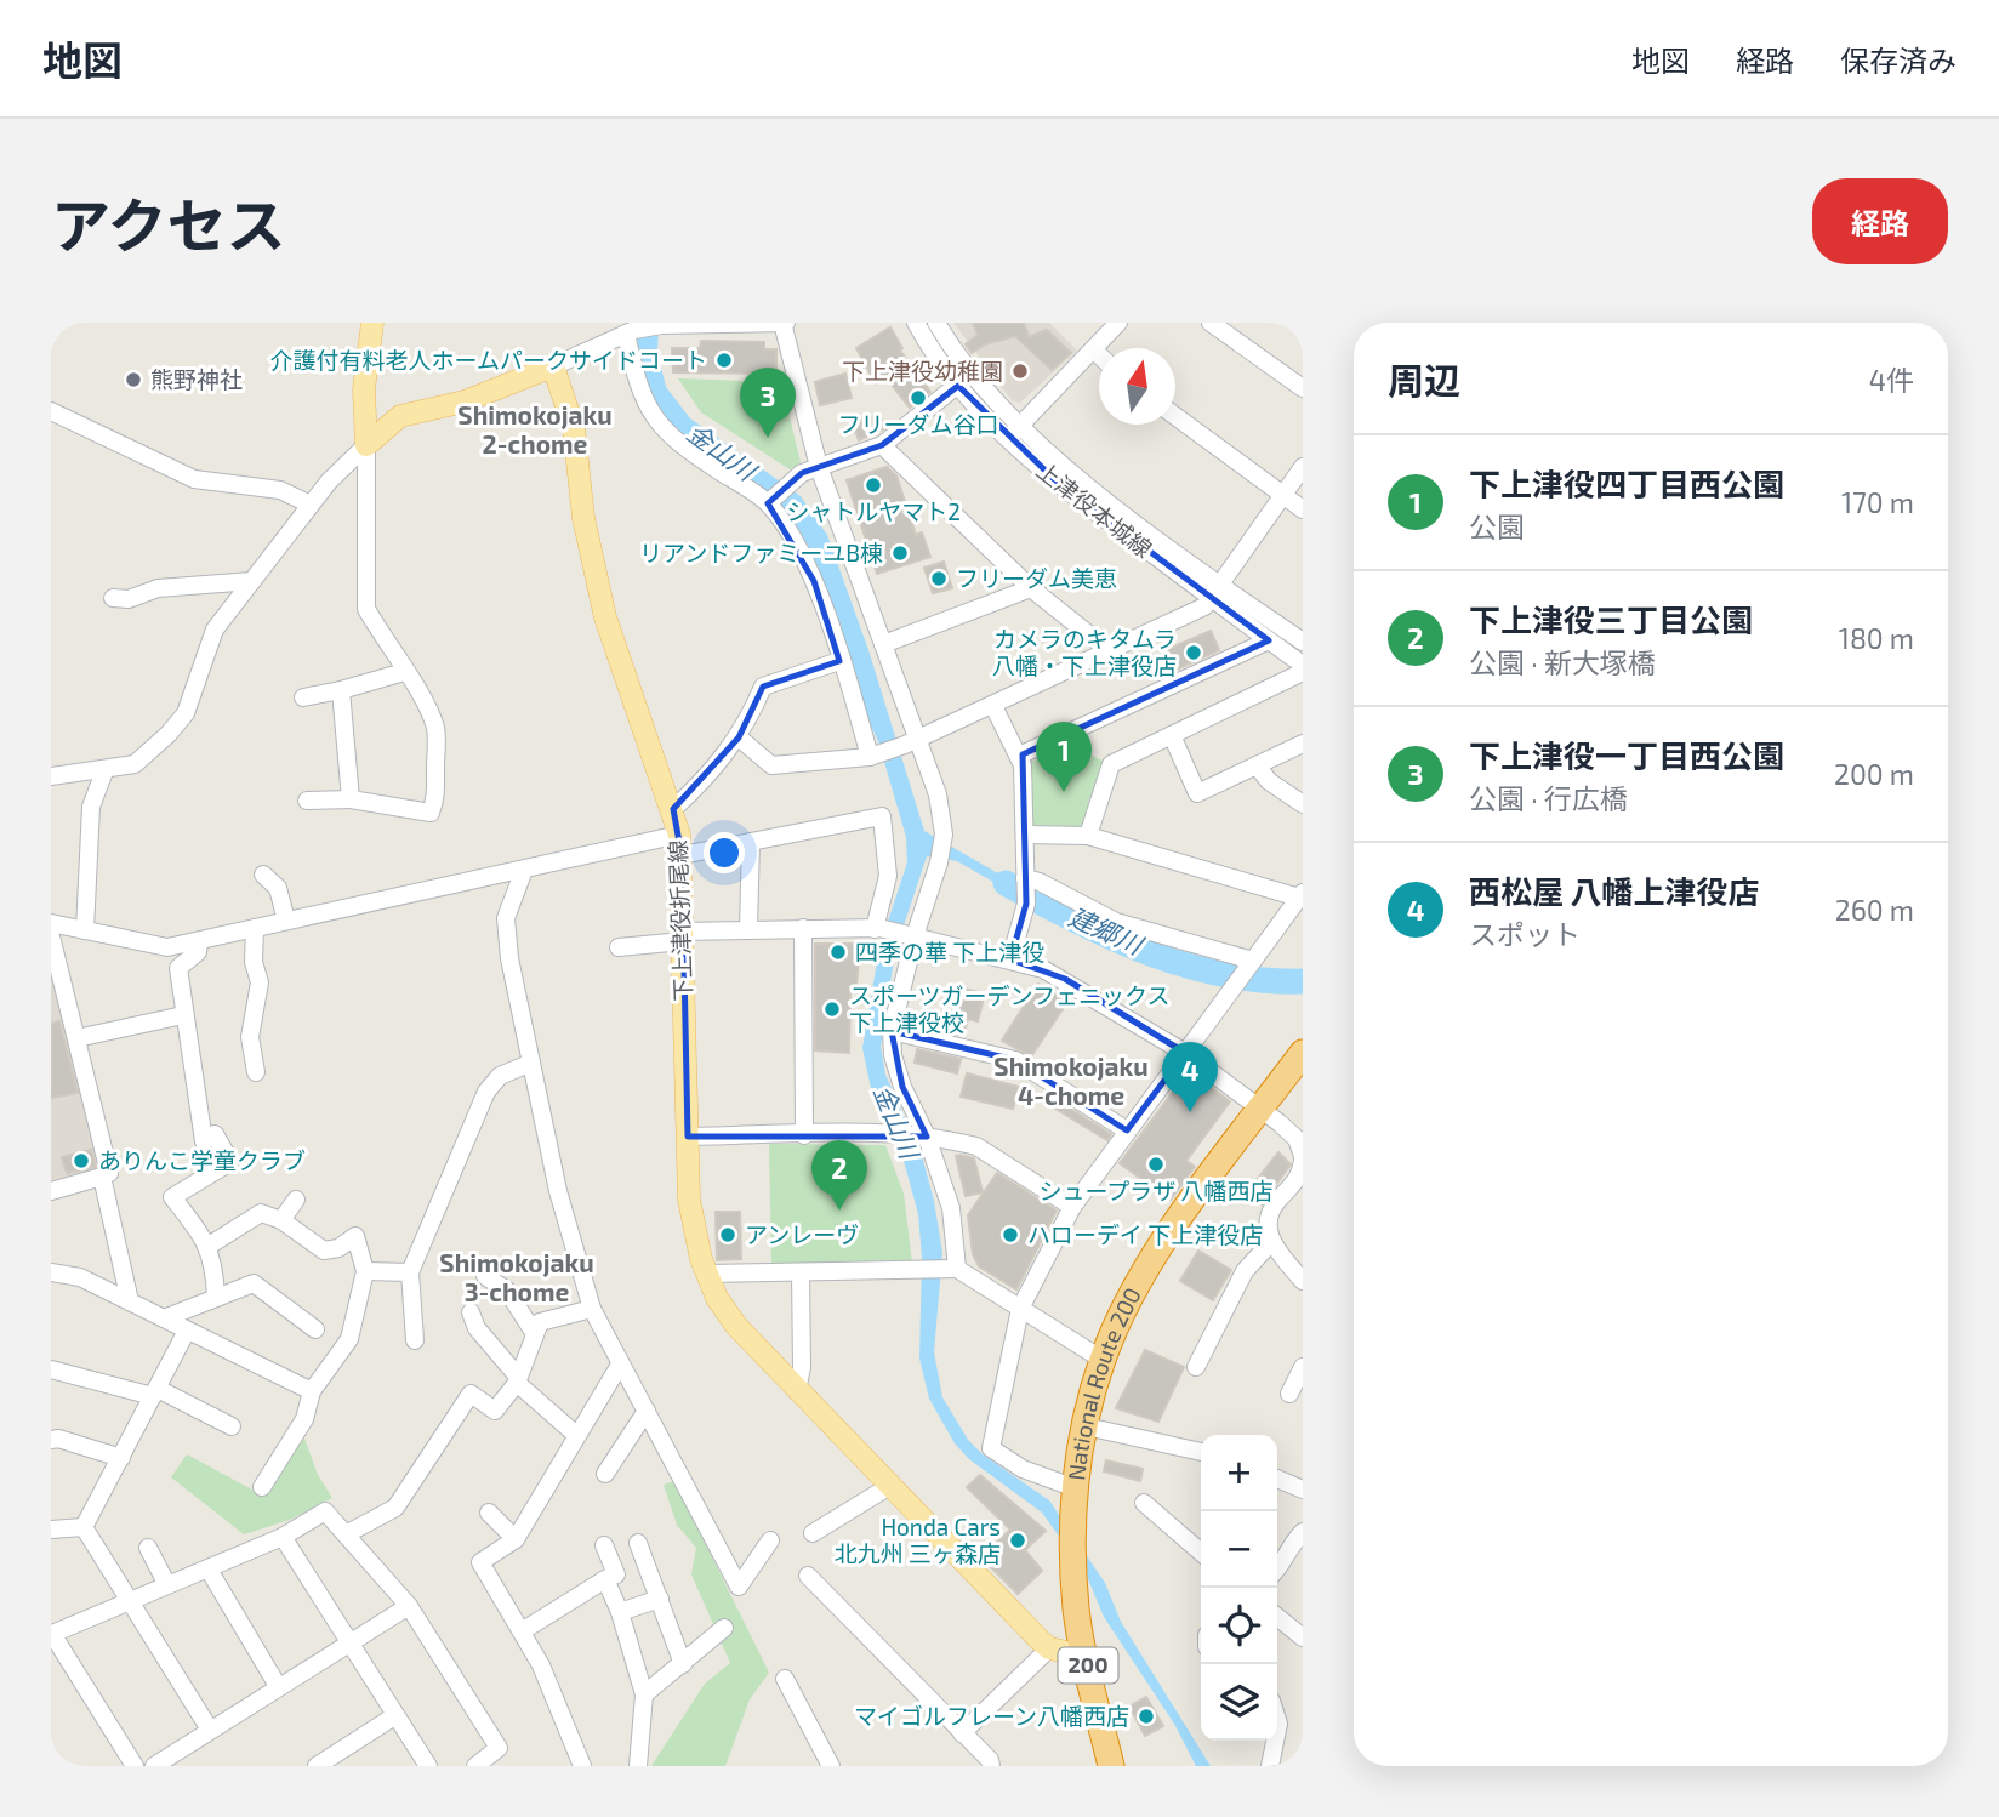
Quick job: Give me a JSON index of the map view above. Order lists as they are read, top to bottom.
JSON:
{
  "streets": {
    "highway": ["National Route 200", "200"],
    "main road": ["下上津役折尾線"],
    "street": ["上津役本城線"]
  },
  "districts": ["Shimokojaku 2-chome", "Shimokojaku 4-chome", "Shimokojaku 3-chome"],
  "water": ["金山川", "建郷川"],
  "places": [
    "介護付有料老人ホームパークサイドコート",
    "下上津役幼稚園",
    "熊野神社",
    "フリーダム谷口",
    "シャトルヤマト2",
    "リアンドファミーユB棟",
    "フリーダム美恵",
    "カメラのキタムラ 八幡・下上津役店",
    "四季の華 下上津役",
    "スポーツガーデンフェニックス 下上津役校",
    "ありんこ学童クラブ",
    "シュープラザ 八幡西店",
    "アンレーヴ",
    "ハローデイ 下上津役店",
    "Honda Cars 北九州 三ヶ森店",
    "マイゴルフレーン八幡西店"
  ],
  "north": "top",
  "page": {
    "header": "地図",
    "nav": ["地図", "経路", "保存済み"],
    "title": "アクセス",
    "buttons": "経路",
    "heading": ["周辺", "4件"],
    "pins": [
      "3",
      "1",
      "4",
      "2"
    ],
    "list": [
      {
        "mark": "1",
        "name": "下上津役四丁目西公園",
        "note": "公園",
        "value": "170 m"
      },
      {
        "mark": "2",
        "name": "下上津役三丁目公園",
        "note": "公園 · 新大塚橋",
        "value": "180 m"
      },
      {
        "mark": "3",
        "name": "下上津役一丁目西公園",
        "note": "公園 · 行広橋",
        "value": "200 m"
      },
      {
        "mark": "4",
        "name": "西松屋 八幡上津役店",
        "note": "スポット",
        "value": "260 m"
      }
    ],
    "map_buttons": ["+", "−"]
  }
}
